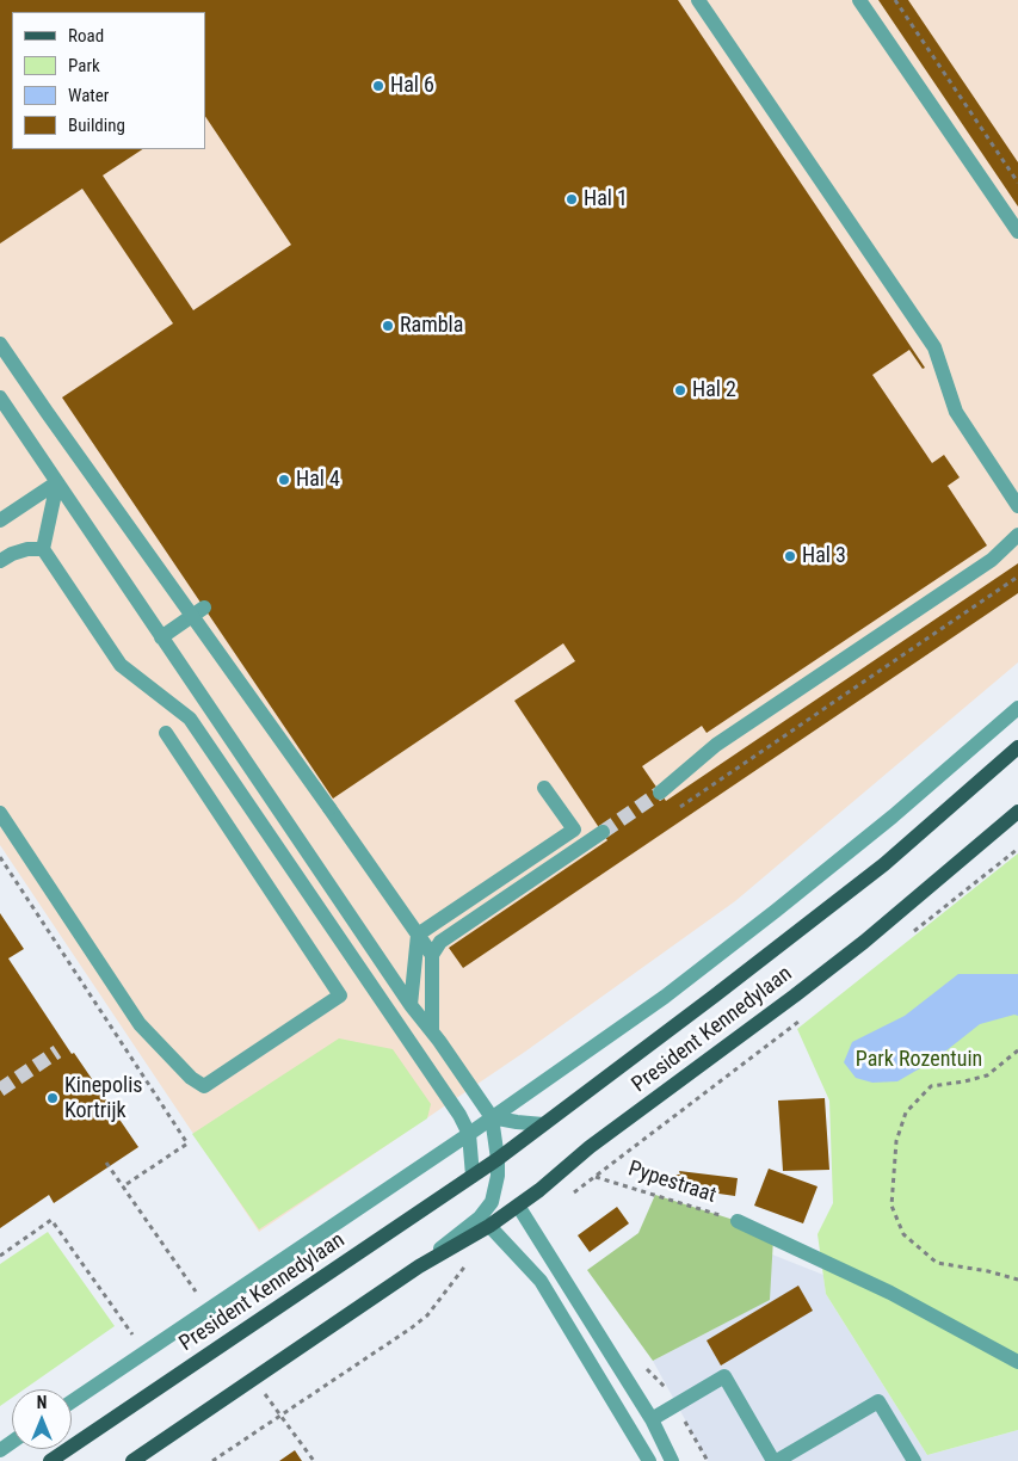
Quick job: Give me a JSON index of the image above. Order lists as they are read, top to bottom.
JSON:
{
  "streets": {
    "main road": ["President Kennedylaan"],
    "path": ["Pypestraat"]
  },
  "parks": ["Park Rozentuin"],
  "places": [
    "Hal 6",
    "Hal 1",
    "Rambla",
    "Hal 2",
    "Hal 4",
    "Hal 3",
    "Kinepolis Kortrijk"
  ],
  "legend": [
    "Road",
    "Park",
    "Water",
    "Building"
  ],
  "north": "top"
}
